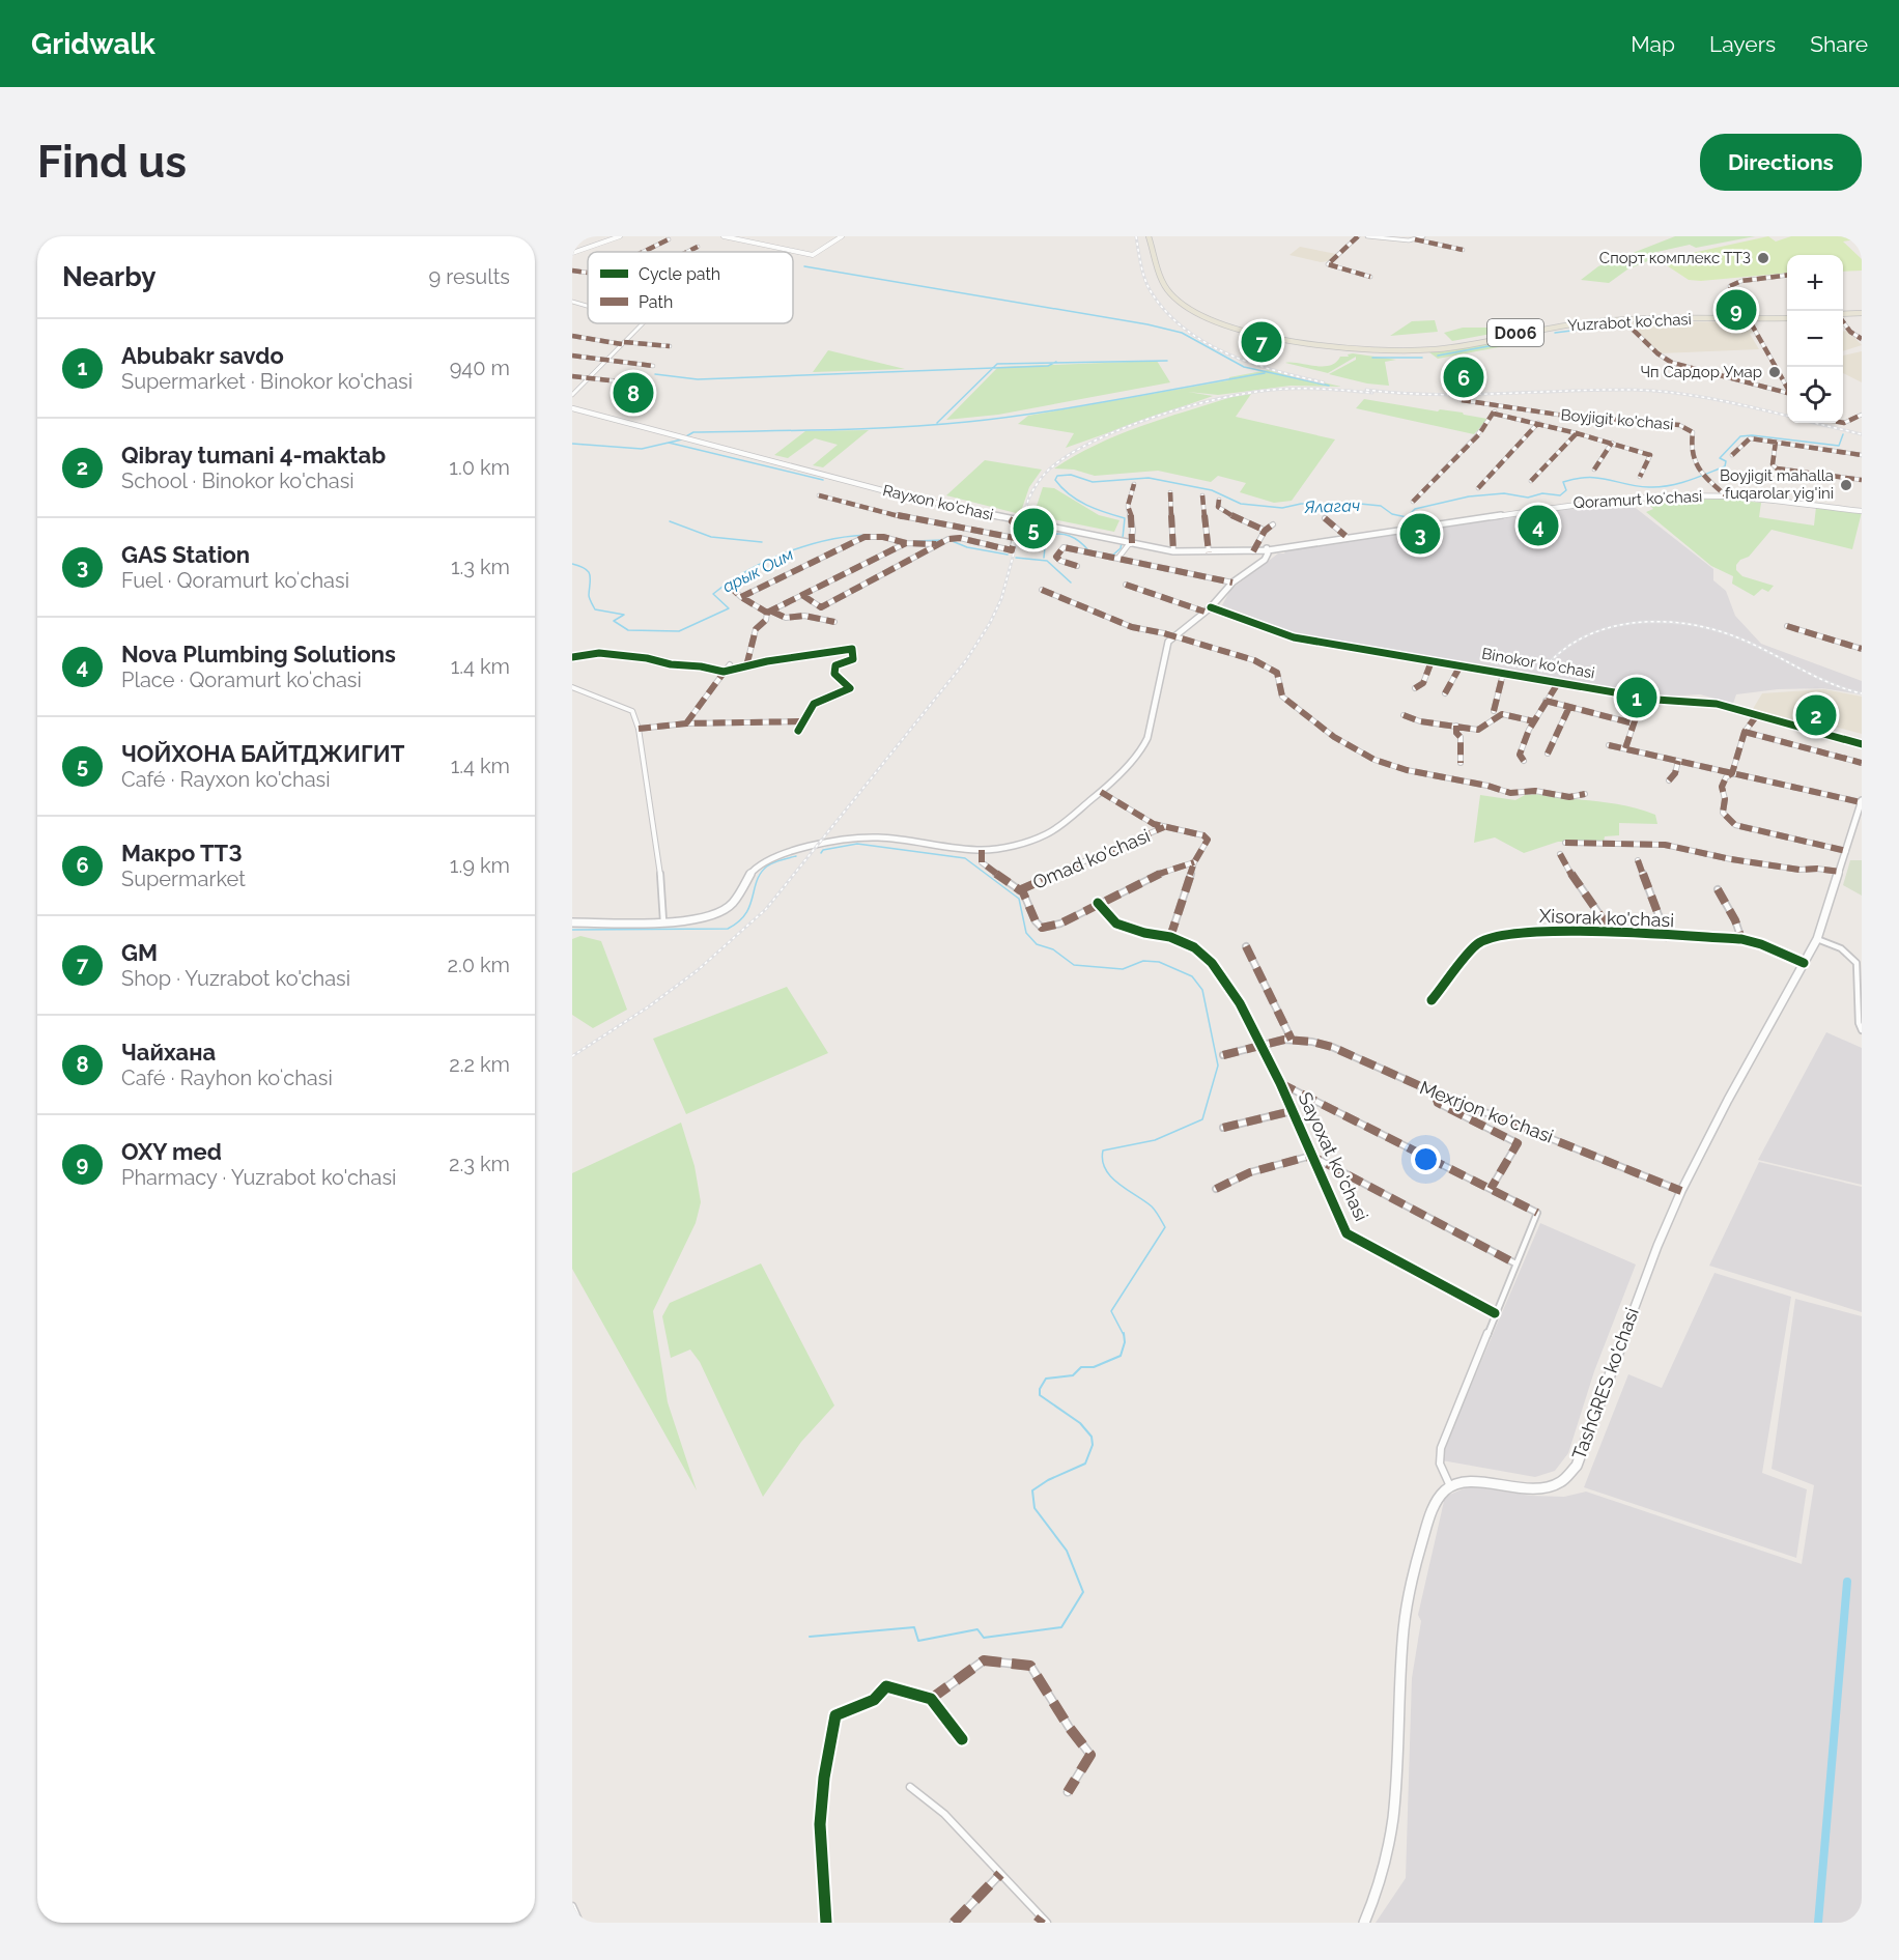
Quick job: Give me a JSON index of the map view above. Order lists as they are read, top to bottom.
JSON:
{
  "streets": {
    "main road": [
      "Yuzrabot ko'chasi",
      "D006",
      "Qoramurt koʻchasi",
      "Rayxon ko'chasi",
      "TashGRES ko'chasi"
    ],
    "street": [
      "Boyjigit ko'chasi",
      "Binokor ko'chasi",
      "Omad ko'chasi",
      "Xisorak ko'chasi",
      "Mexrjon ko'chasi",
      "Sayoxat ko'chasi"
    ]
  },
  "crossings": [
    ["Boyjigit ko'chasi", "Qoramurt koʻchasi"],
    ["Qoramurt koʻchasi", "Rayxon ko'chasi"],
    ["Omad ko'chasi", "Sayoxat ko'chasi"],
    ["Xisorak ko'chasi", "TashGRES ko'chasi"],
    ["Mexrjon ko'chasi", "Sayoxat ko'chasi"],
    ["Mexrjon ko'chasi", "TashGRES ko'chasi"],
    ["Sayoxat ko'chasi", "TashGRES ko'chasi"]
  ],
  "water": ["Ялагач", "арык Оим"],
  "places": ["Спорт комплекс ТТЗ", "Чп Сардор Умар", "Boyjigit mahalla fuqarolar yig'ini"],
  "legend": ["Cycle path", "Path"],
  "page": {
    "header": "Gridwalk",
    "nav": ["Map", "Layers", "Share"],
    "buttons": "Directions",
    "title": "Find us",
    "heading": ["Nearby", "9 results"],
    "map_buttons": ["+", "−"],
    "pins": [
      "9",
      "7",
      "6",
      "8",
      "4",
      "5",
      "3",
      "1",
      "2"
    ],
    "list": [
      {
        "mark": "1",
        "name": "Abubakr savdo",
        "note": "Supermarket · Binokor ko'chasi",
        "value": "940 m"
      },
      {
        "mark": "2",
        "name": "Qibray tumani 4-maktab",
        "note": "School · Binokor ko'chasi",
        "value": "1.0 km"
      },
      {
        "mark": "3",
        "name": "GAS Station",
        "note": "Fuel · Qoramurt koʻchasi",
        "value": "1.3 km"
      },
      {
        "mark": "4",
        "name": "Nova Plumbing Solutions",
        "note": "Place · Qoramurt koʻchasi",
        "value": "1.4 km"
      },
      {
        "mark": "5",
        "name": "ЧОЙХОНА БАЙТДЖИГИТ",
        "note": "Café · Rayxon ko'chasi",
        "value": "1.4 km"
      },
      {
        "mark": "6",
        "name": "Макро ТТЗ",
        "note": "Supermarket",
        "value": "1.9 km"
      },
      {
        "mark": "7",
        "name": "GM",
        "note": "Shop · Yuzrabot ko'chasi",
        "value": "2.0 km"
      },
      {
        "mark": "8",
        "name": "Чайхана",
        "note": "Café · Rayhon koʻchasi",
        "value": "2.2 km"
      },
      {
        "mark": "9",
        "name": "OXY med",
        "note": "Pharmacy · Yuzrabot ko'chasi",
        "value": "2.3 km"
      }
    ]
  }
}
